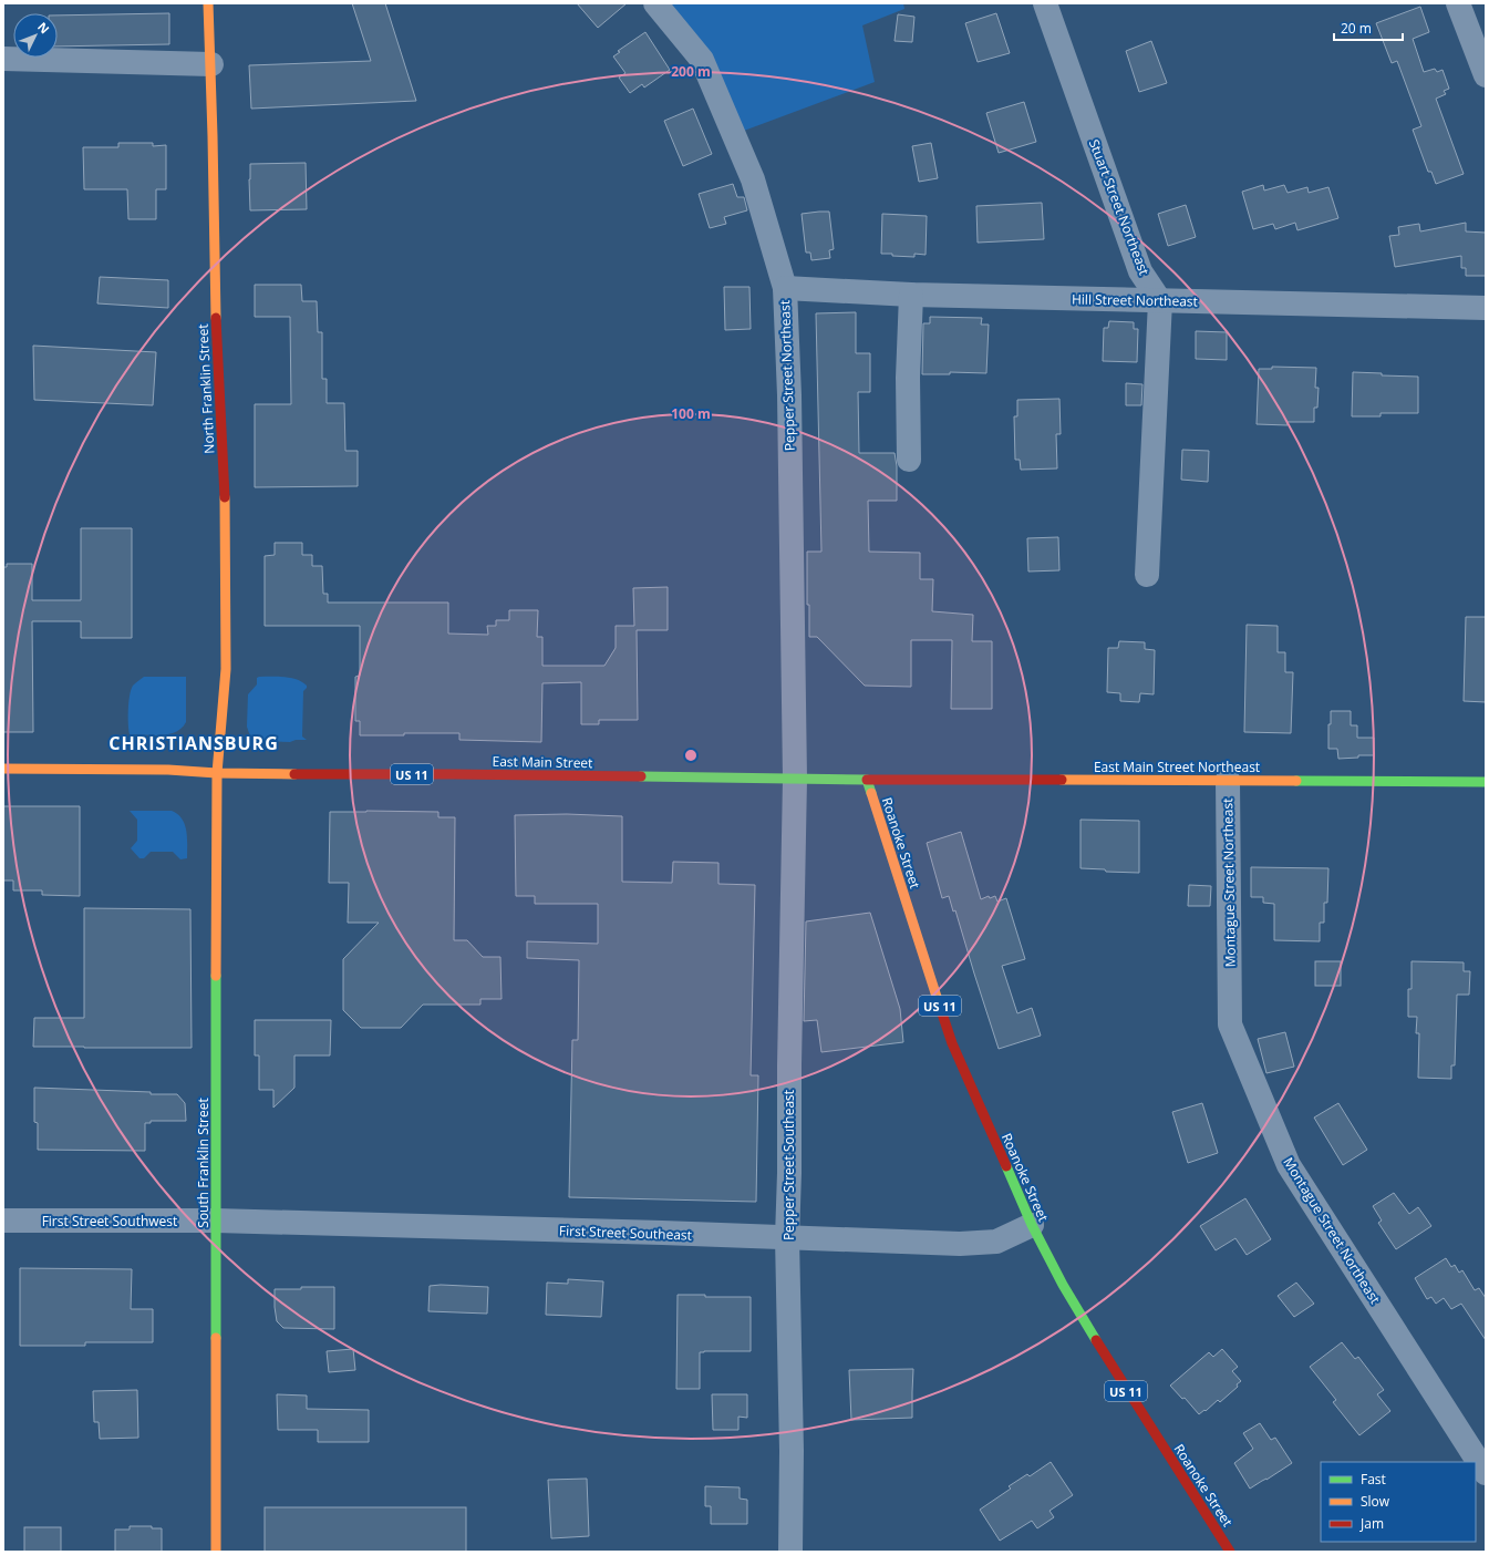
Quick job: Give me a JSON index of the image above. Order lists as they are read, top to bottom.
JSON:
{
  "streets": {
    "main road": [
      "North Franklin Street",
      "East Main Street",
      "East Main Street Northeast",
      "US 11",
      "Roanoke Street",
      "South Franklin Street"
    ],
    "street": [
      "Stuart Street Northeast",
      "Hill Street Northeast",
      "Pepper Street Northeast",
      "Montague Street Northeast",
      "Pepper Street Southeast",
      "First Street Southwest",
      "First Street Southeast"
    ]
  },
  "crossings": [
    ["Stuart Street Northeast", "Hill Street Northeast"],
    ["Hill Street Northeast", "Pepper Street Northeast"],
    ["Pepper Street Northeast", "East Main Street"],
    ["Pepper Street Northeast", "Pepper Street Southeast"],
    ["North Franklin Street", "East Main Street"],
    ["North Franklin Street", "US 11"],
    ["North Franklin Street", "South Franklin Street"],
    ["East Main Street", "East Main Street Northeast"],
    ["East Main Street", "US 11"],
    ["East Main Street", "Roanoke Street"],
    ["East Main Street", "South Franklin Street"],
    ["East Main Street", "Pepper Street Southeast"],
    ["East Main Street Northeast", "Roanoke Street"],
    ["East Main Street Northeast", "Montague Street Northeast"],
    ["US 11", "South Franklin Street"],
    ["Roanoke Street", "First Street Southeast"],
    ["South Franklin Street", "First Street Southwest"],
    ["South Franklin Street", "First Street Southeast"],
    ["Pepper Street Southeast", "First Street Southeast"],
    ["First Street Southwest", "First Street Southeast"]
  ],
  "districts": ["CHRISTIANSBURG"],
  "legend": ["Fast", "Slow", "Jam"],
  "scale_bar": "20 m",
  "north": "top right",
  "rings": ["200 m", "100 m"]
}
